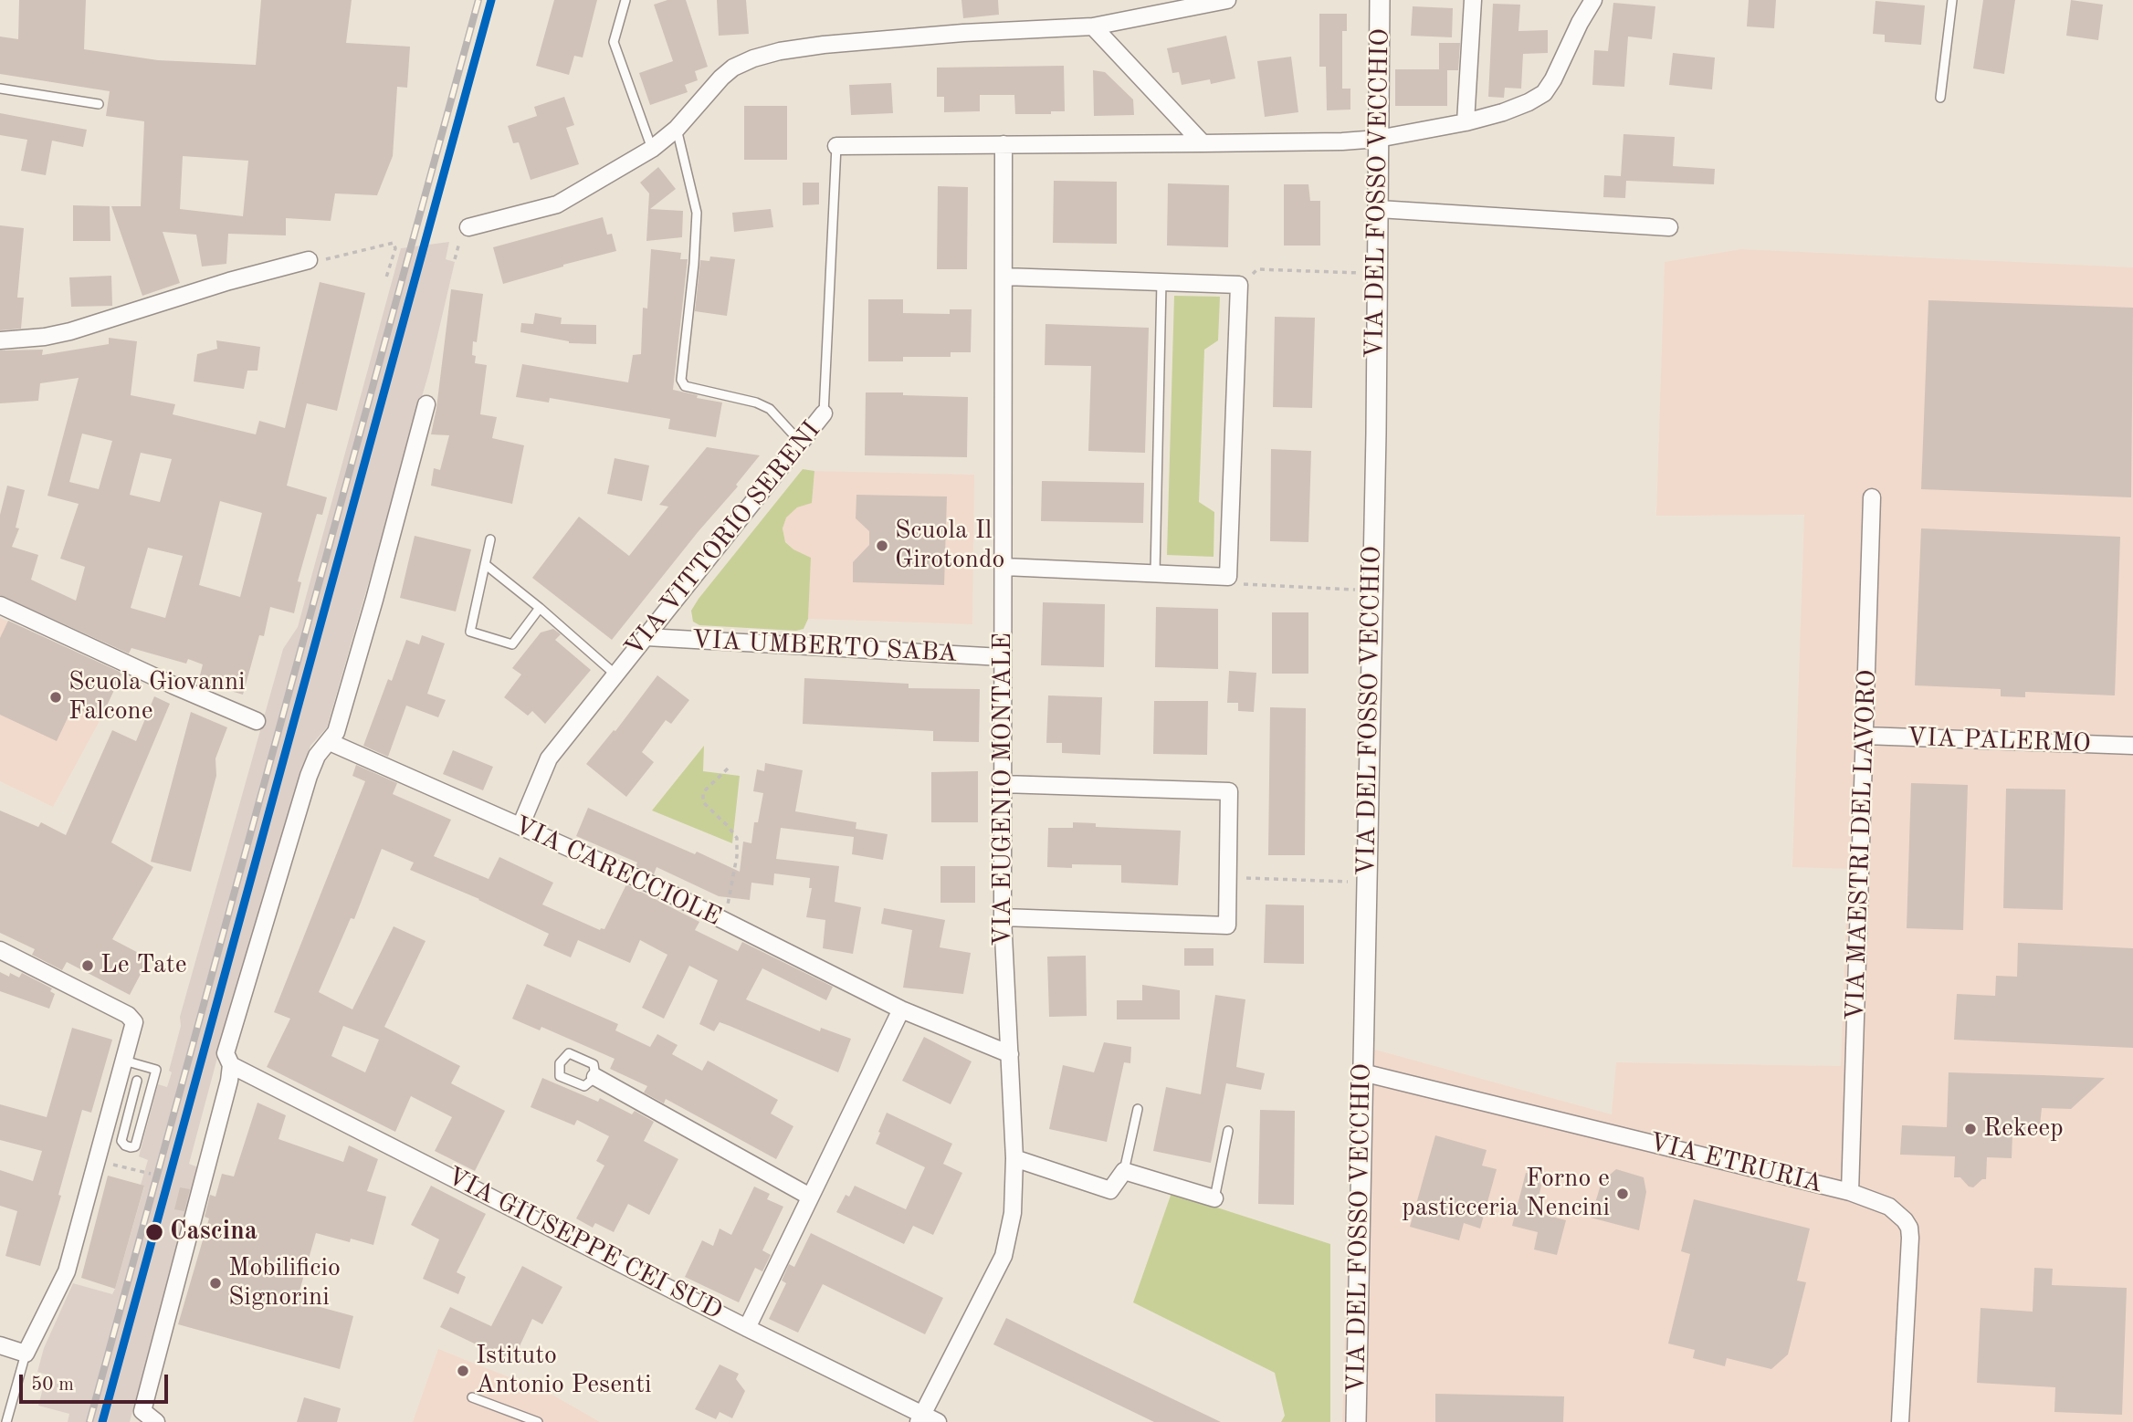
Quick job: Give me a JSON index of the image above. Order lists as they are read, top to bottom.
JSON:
{
  "streets": {
    "street": [
      "VIA DEL FOSSO VECCHIO",
      "VIA VITTORIO SERENI",
      "VIA UMBERTO SABA",
      "VIA PALERMO",
      "VIA EUGENIO MONTALE",
      "VIA MAESTRI DEL LAVORO",
      "VIA CARECCIOLE",
      "VIA ETRURIA",
      "VIA GIUSEPPE CEI SUD"
    ]
  },
  "crossings": [
    ["VIA DEL FOSSO VECCHIO", "VIA ETRURIA"],
    ["VIA VITTORIO SERENI", "VIA UMBERTO SABA"],
    ["VIA VITTORIO SERENI", "VIA CARECCIOLE"],
    ["VIA UMBERTO SABA", "VIA EUGENIO MONTALE"],
    ["VIA PALERMO", "VIA MAESTRI DEL LAVORO"],
    ["VIA EUGENIO MONTALE", "VIA CARECCIOLE"],
    ["VIA EUGENIO MONTALE", "VIA GIUSEPPE CEI SUD"],
    ["VIA MAESTRI DEL LAVORO", "VIA ETRURIA"]
  ],
  "places": [
    "Scuola Il Girotondo",
    "Scuola Giovanni Falcone",
    "Le Tate",
    "Rekeep",
    "Forno e pasticceria Nencini",
    "Cascina",
    "Mobilificio Signorini",
    "Istituto Antonio Pesenti"
  ],
  "scale_bar": "50 m"
}
